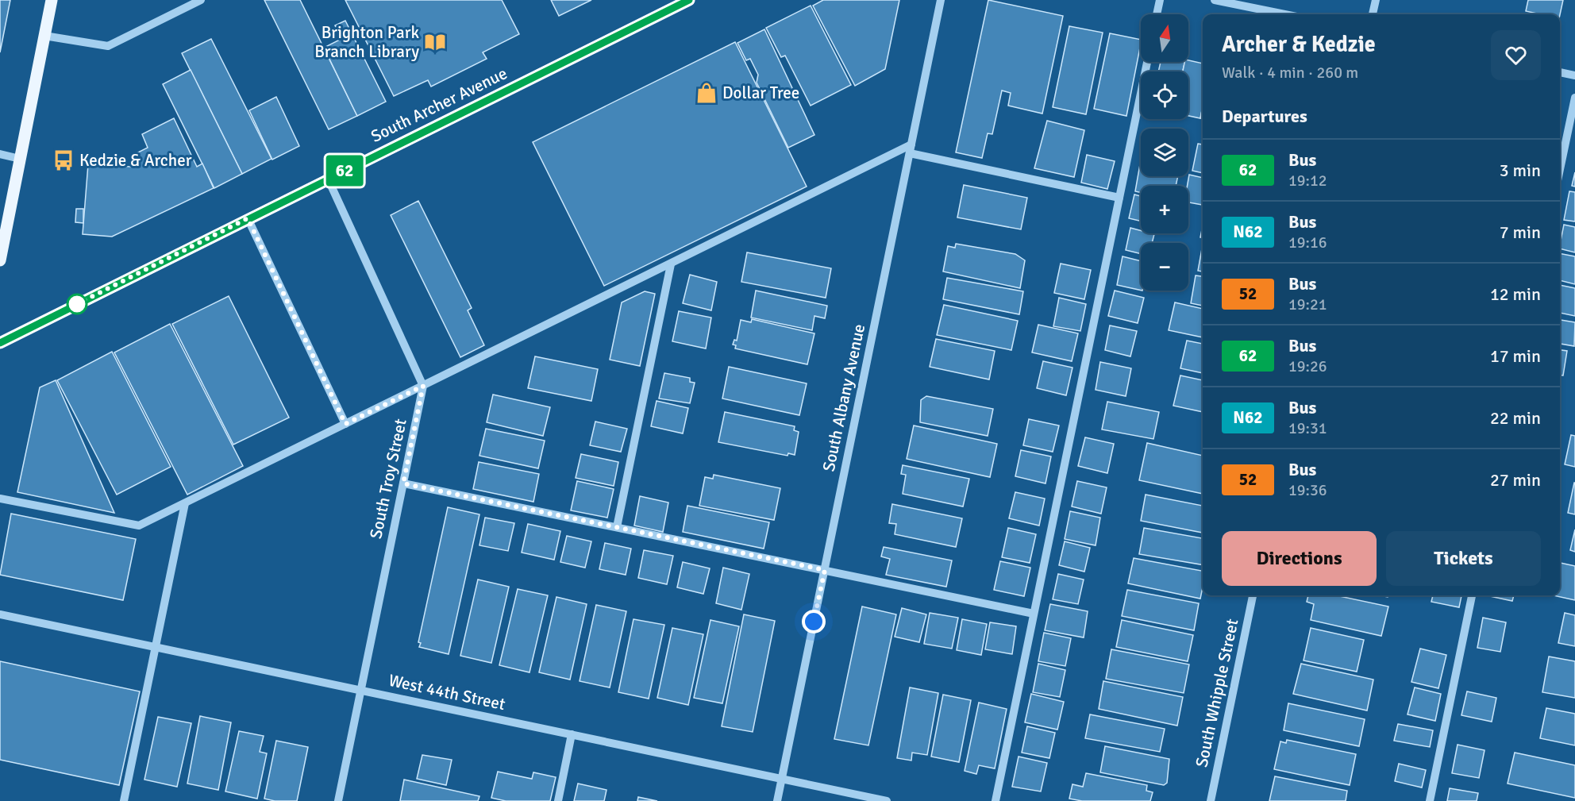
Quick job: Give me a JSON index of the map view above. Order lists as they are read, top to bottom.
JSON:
{
  "streets": {
    "main road": ["South Archer Avenue"],
    "street": [
      "South Albany Avenue",
      "South Troy Street",
      "West 44th Street",
      "South Whipple Street"
    ]
  },
  "crossings": [
    ["South Albany Avenue", "West 44th Street"],
    ["South Troy Street", "West 44th Street"]
  ],
  "places": {
    "library": ["Brighton Park Branch Library"],
    "shop": ["Dollar Tree"],
    "bus stop": ["Kedzie & Archer"]
  },
  "lines": ["bus line 62"],
  "north": "top",
  "page": {
    "on_map": "62",
    "map_buttons": ["+", "−"],
    "heading": [
      ["Archer & Kedzie", "Walk · 4 min · 260 m"],
      "Departures"
    ],
    "list": [
      {
        "mark": "62",
        "name": "Bus",
        "note": "19:12",
        "value": "3 min"
      },
      {
        "mark": "N62",
        "name": "Bus",
        "note": "19:16",
        "value": "7 min"
      },
      {
        "mark": "52",
        "name": "Bus",
        "note": "19:21",
        "value": "12 min"
      },
      {
        "mark": "62",
        "name": "Bus",
        "note": "19:26",
        "value": "17 min"
      },
      {
        "mark": "N62",
        "name": "Bus",
        "note": "19:31",
        "value": "22 min"
      },
      {
        "mark": "52",
        "name": "Bus",
        "note": "19:36",
        "value": "27 min"
      }
    ],
    "buttons": ["Directions", "Tickets"]
  }
}
